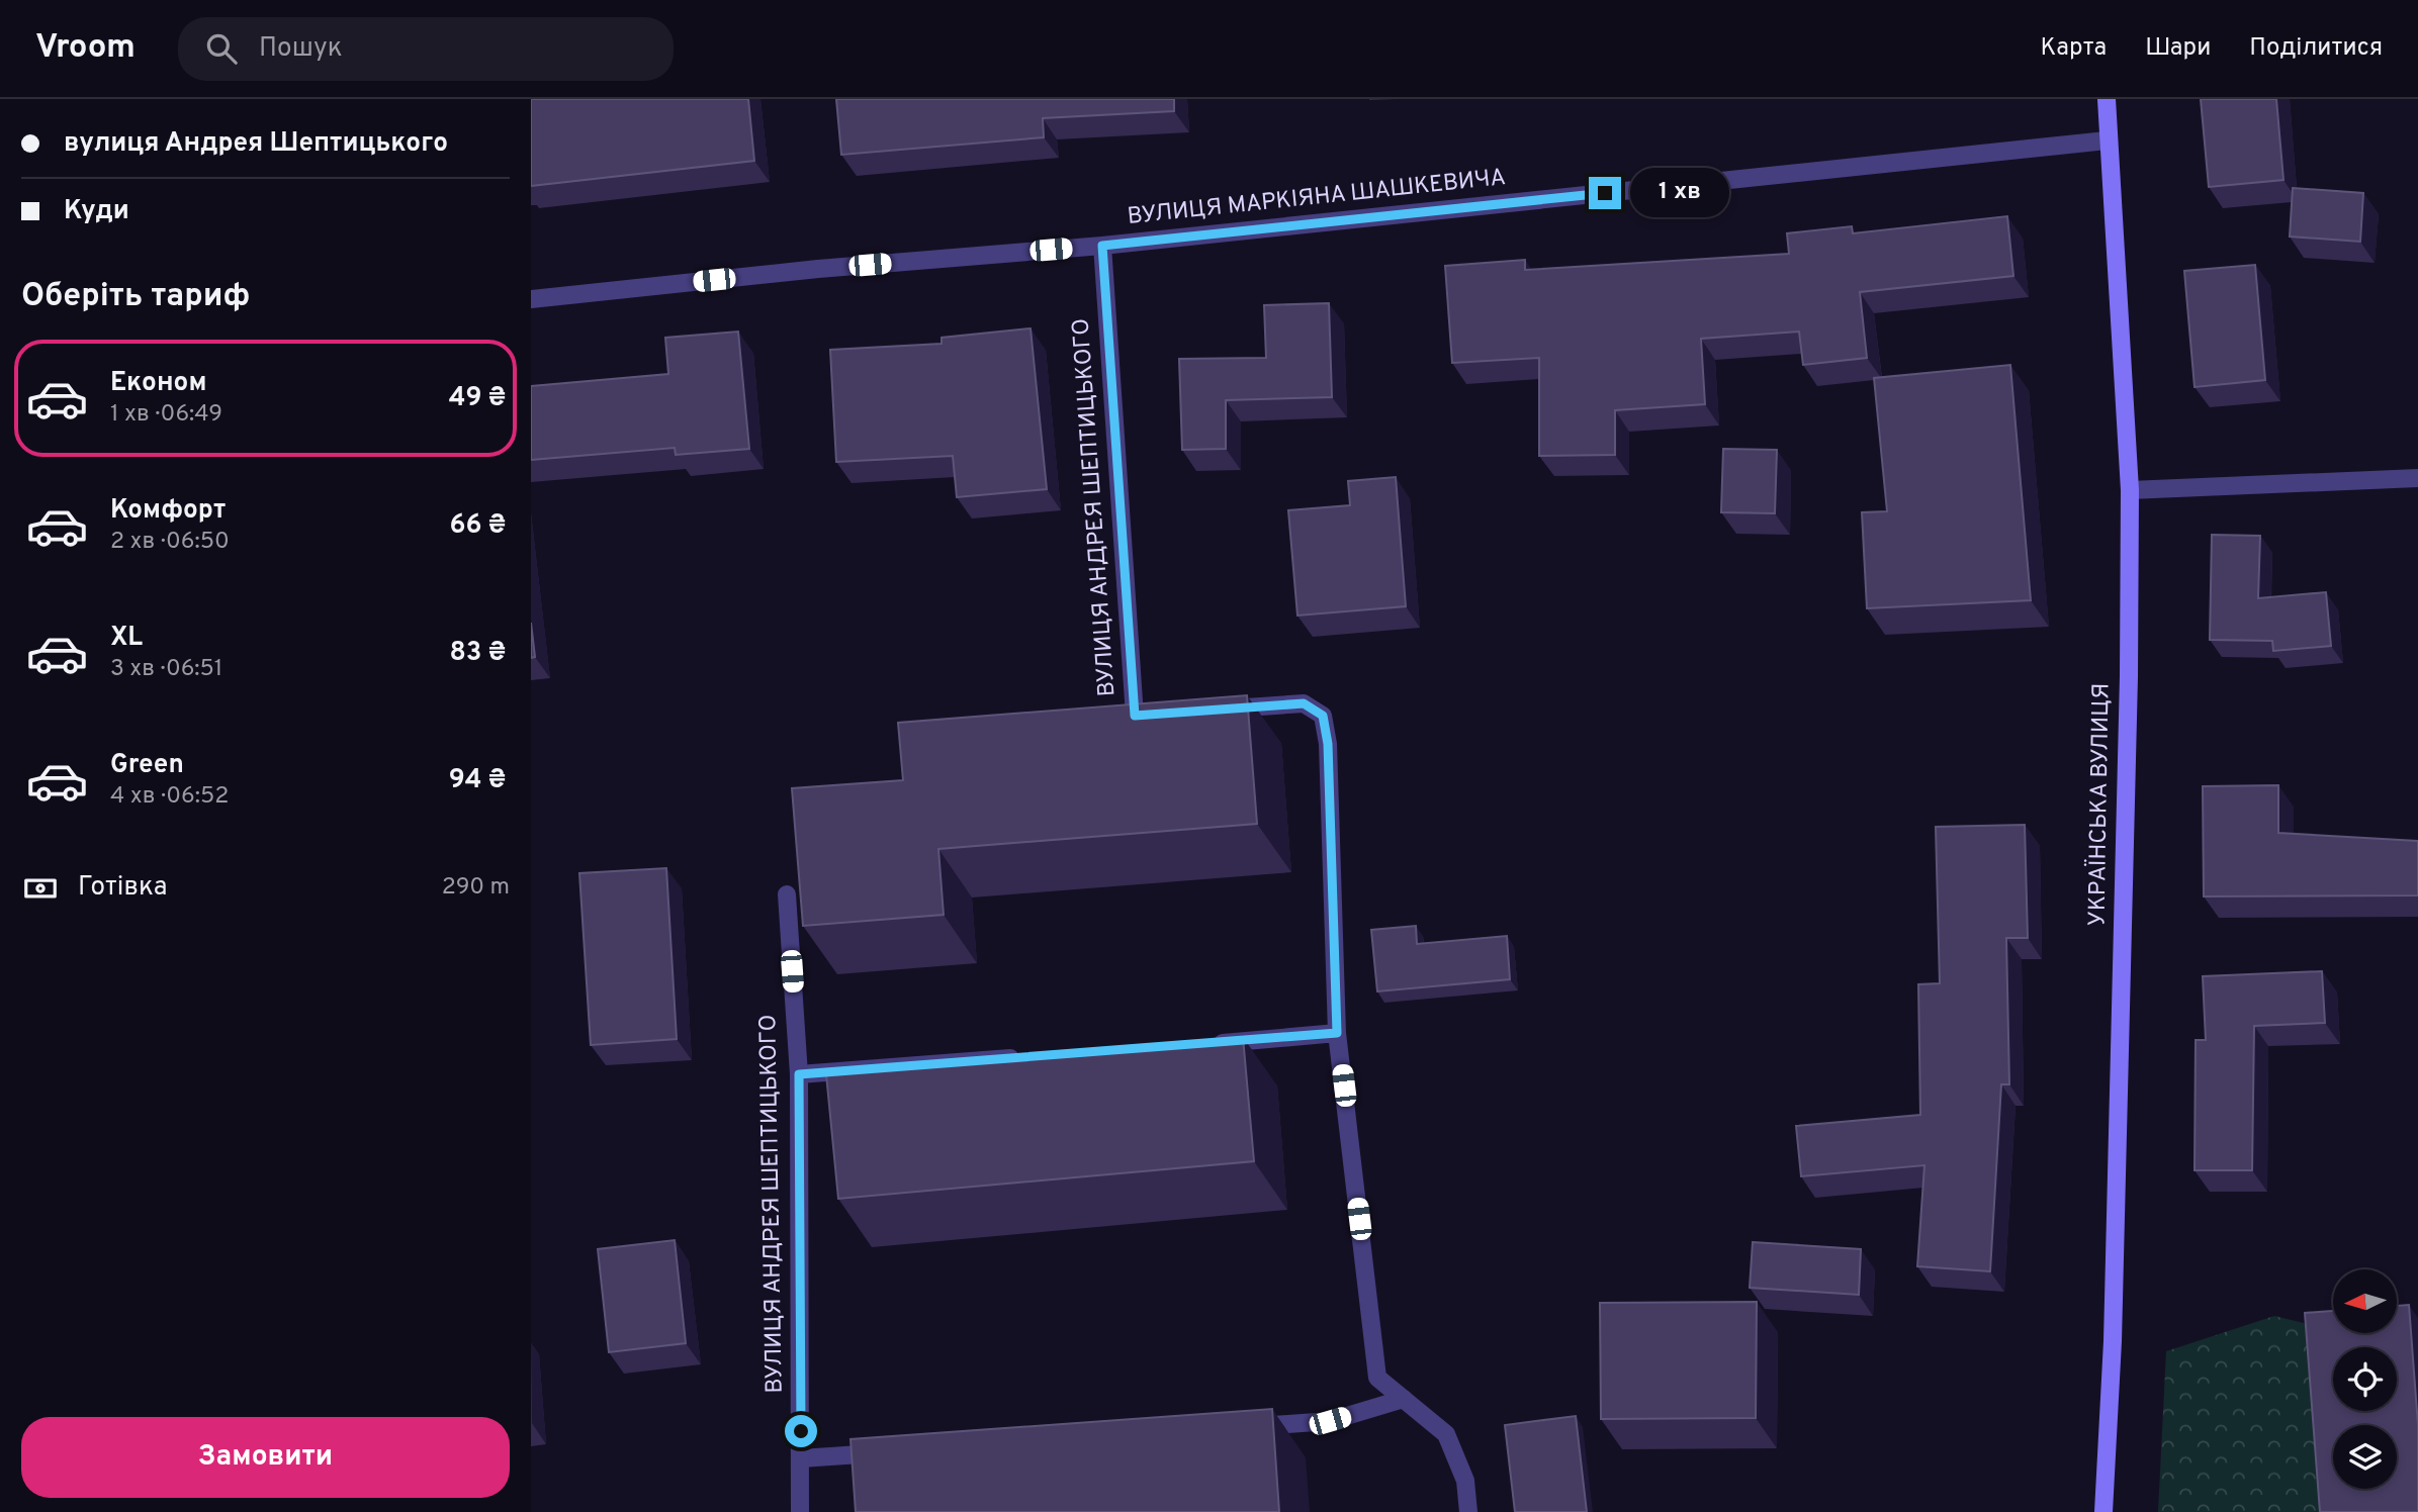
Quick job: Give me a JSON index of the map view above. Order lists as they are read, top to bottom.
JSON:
{
  "streets": {
    "street": ["ВУЛИЦЯ МАРКІЯНА ШАШКЕВИЧА", "ВУЛИЦЯ АНДРЕЯ ШЕПТИЦЬКОГО", "УКРАЇНСЬКА ВУЛИЦЯ"]
  },
  "crossings": [
    ["ВУЛИЦЯ МАРКІЯНА ШАШКЕВИЧА", "ВУЛИЦЯ АНДРЕЯ ШЕПТИЦЬКОГО"],
    ["ВУЛИЦЯ МАРКІЯНА ШАШКЕВИЧА", "УКРАЇНСЬКА ВУЛИЦЯ"]
  ],
  "north": "left",
  "page": {
    "header": "Vroom",
    "search": "Пошук",
    "nav": ["Карта", "Шари", "Поділитися"],
    "banner": ["вулиця Андрея Шептицького", "Куди"],
    "bubble": "1 хв",
    "heading": "Оберіть тариф",
    "list": [
      {
        "name": "Економ",
        "note": "1 хв · 06:49",
        "value": "49 ₴"
      },
      {
        "name": "Комфорт",
        "note": "2 хв · 06:50",
        "value": "66 ₴"
      },
      {
        "name": "XL",
        "note": "3 хв · 06:51",
        "value": "83 ₴"
      },
      {
        "name": "Green",
        "note": "4 хв · 06:52",
        "value": "94 ₴"
      }
    ],
    "pay": ["Готівка", "290 m"],
    "buttons": "Замовити"
  }
}
